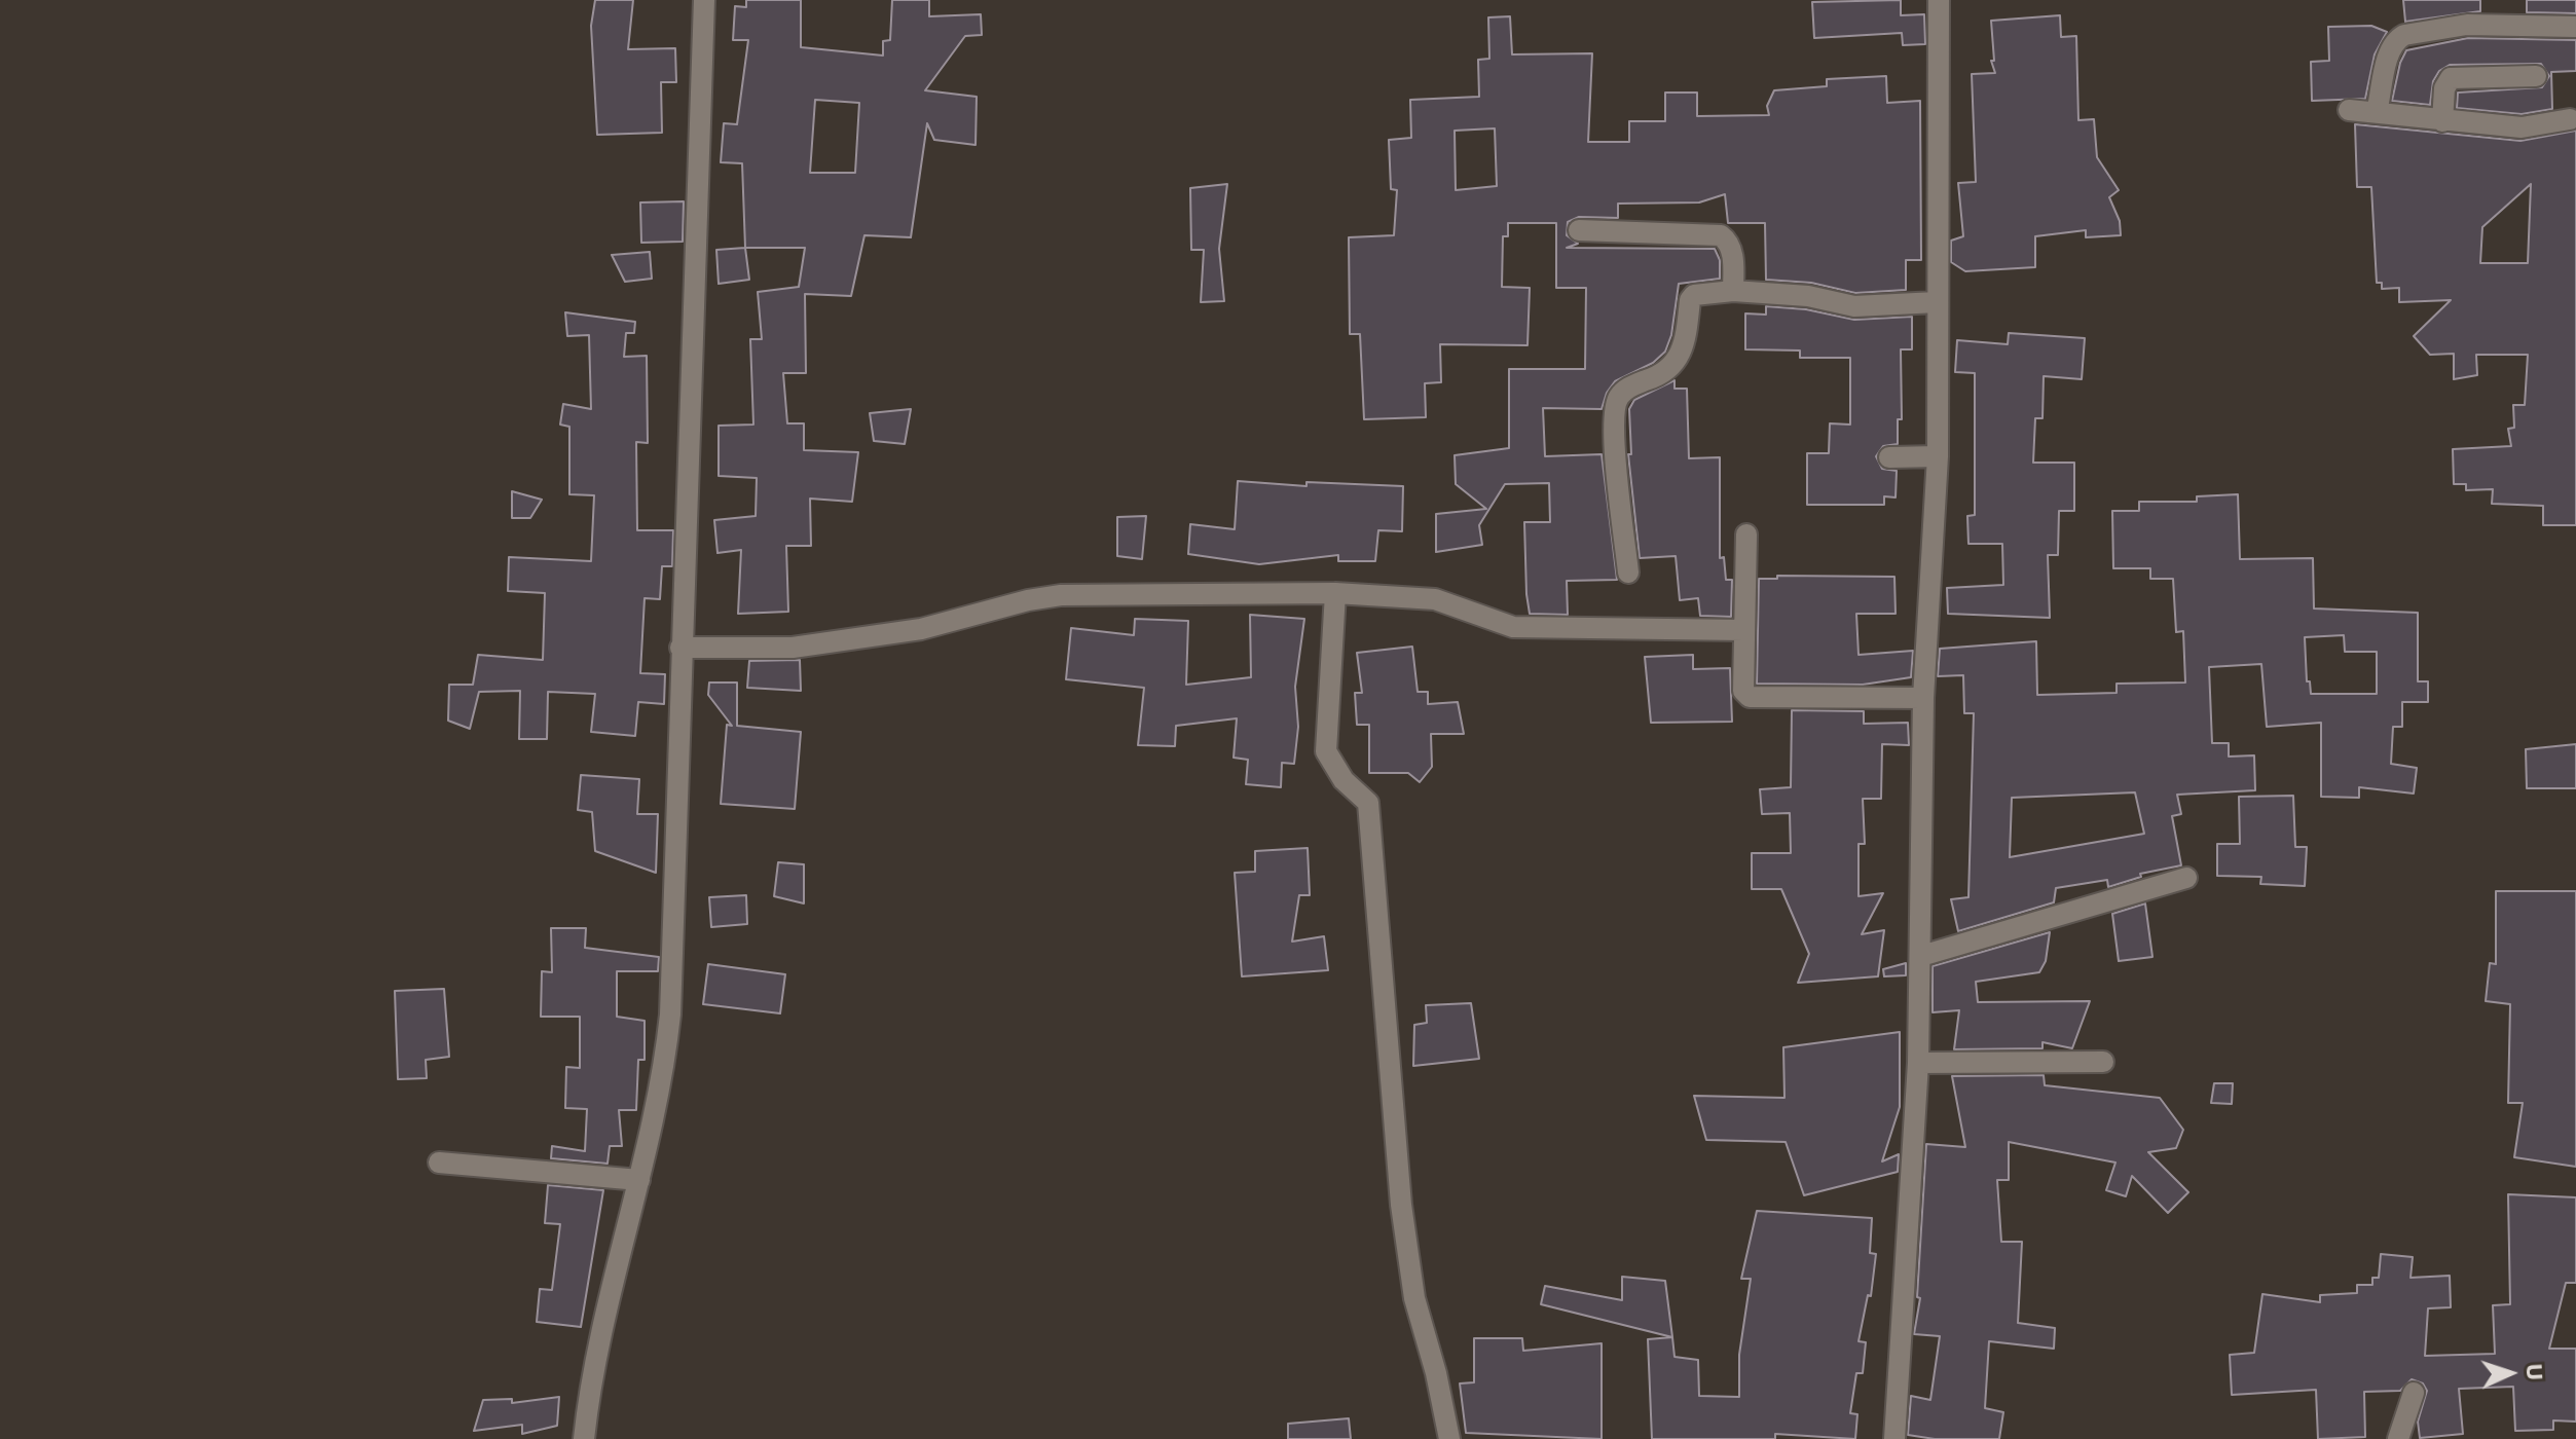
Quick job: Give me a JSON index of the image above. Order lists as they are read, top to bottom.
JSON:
{
  "north": "right"
}
